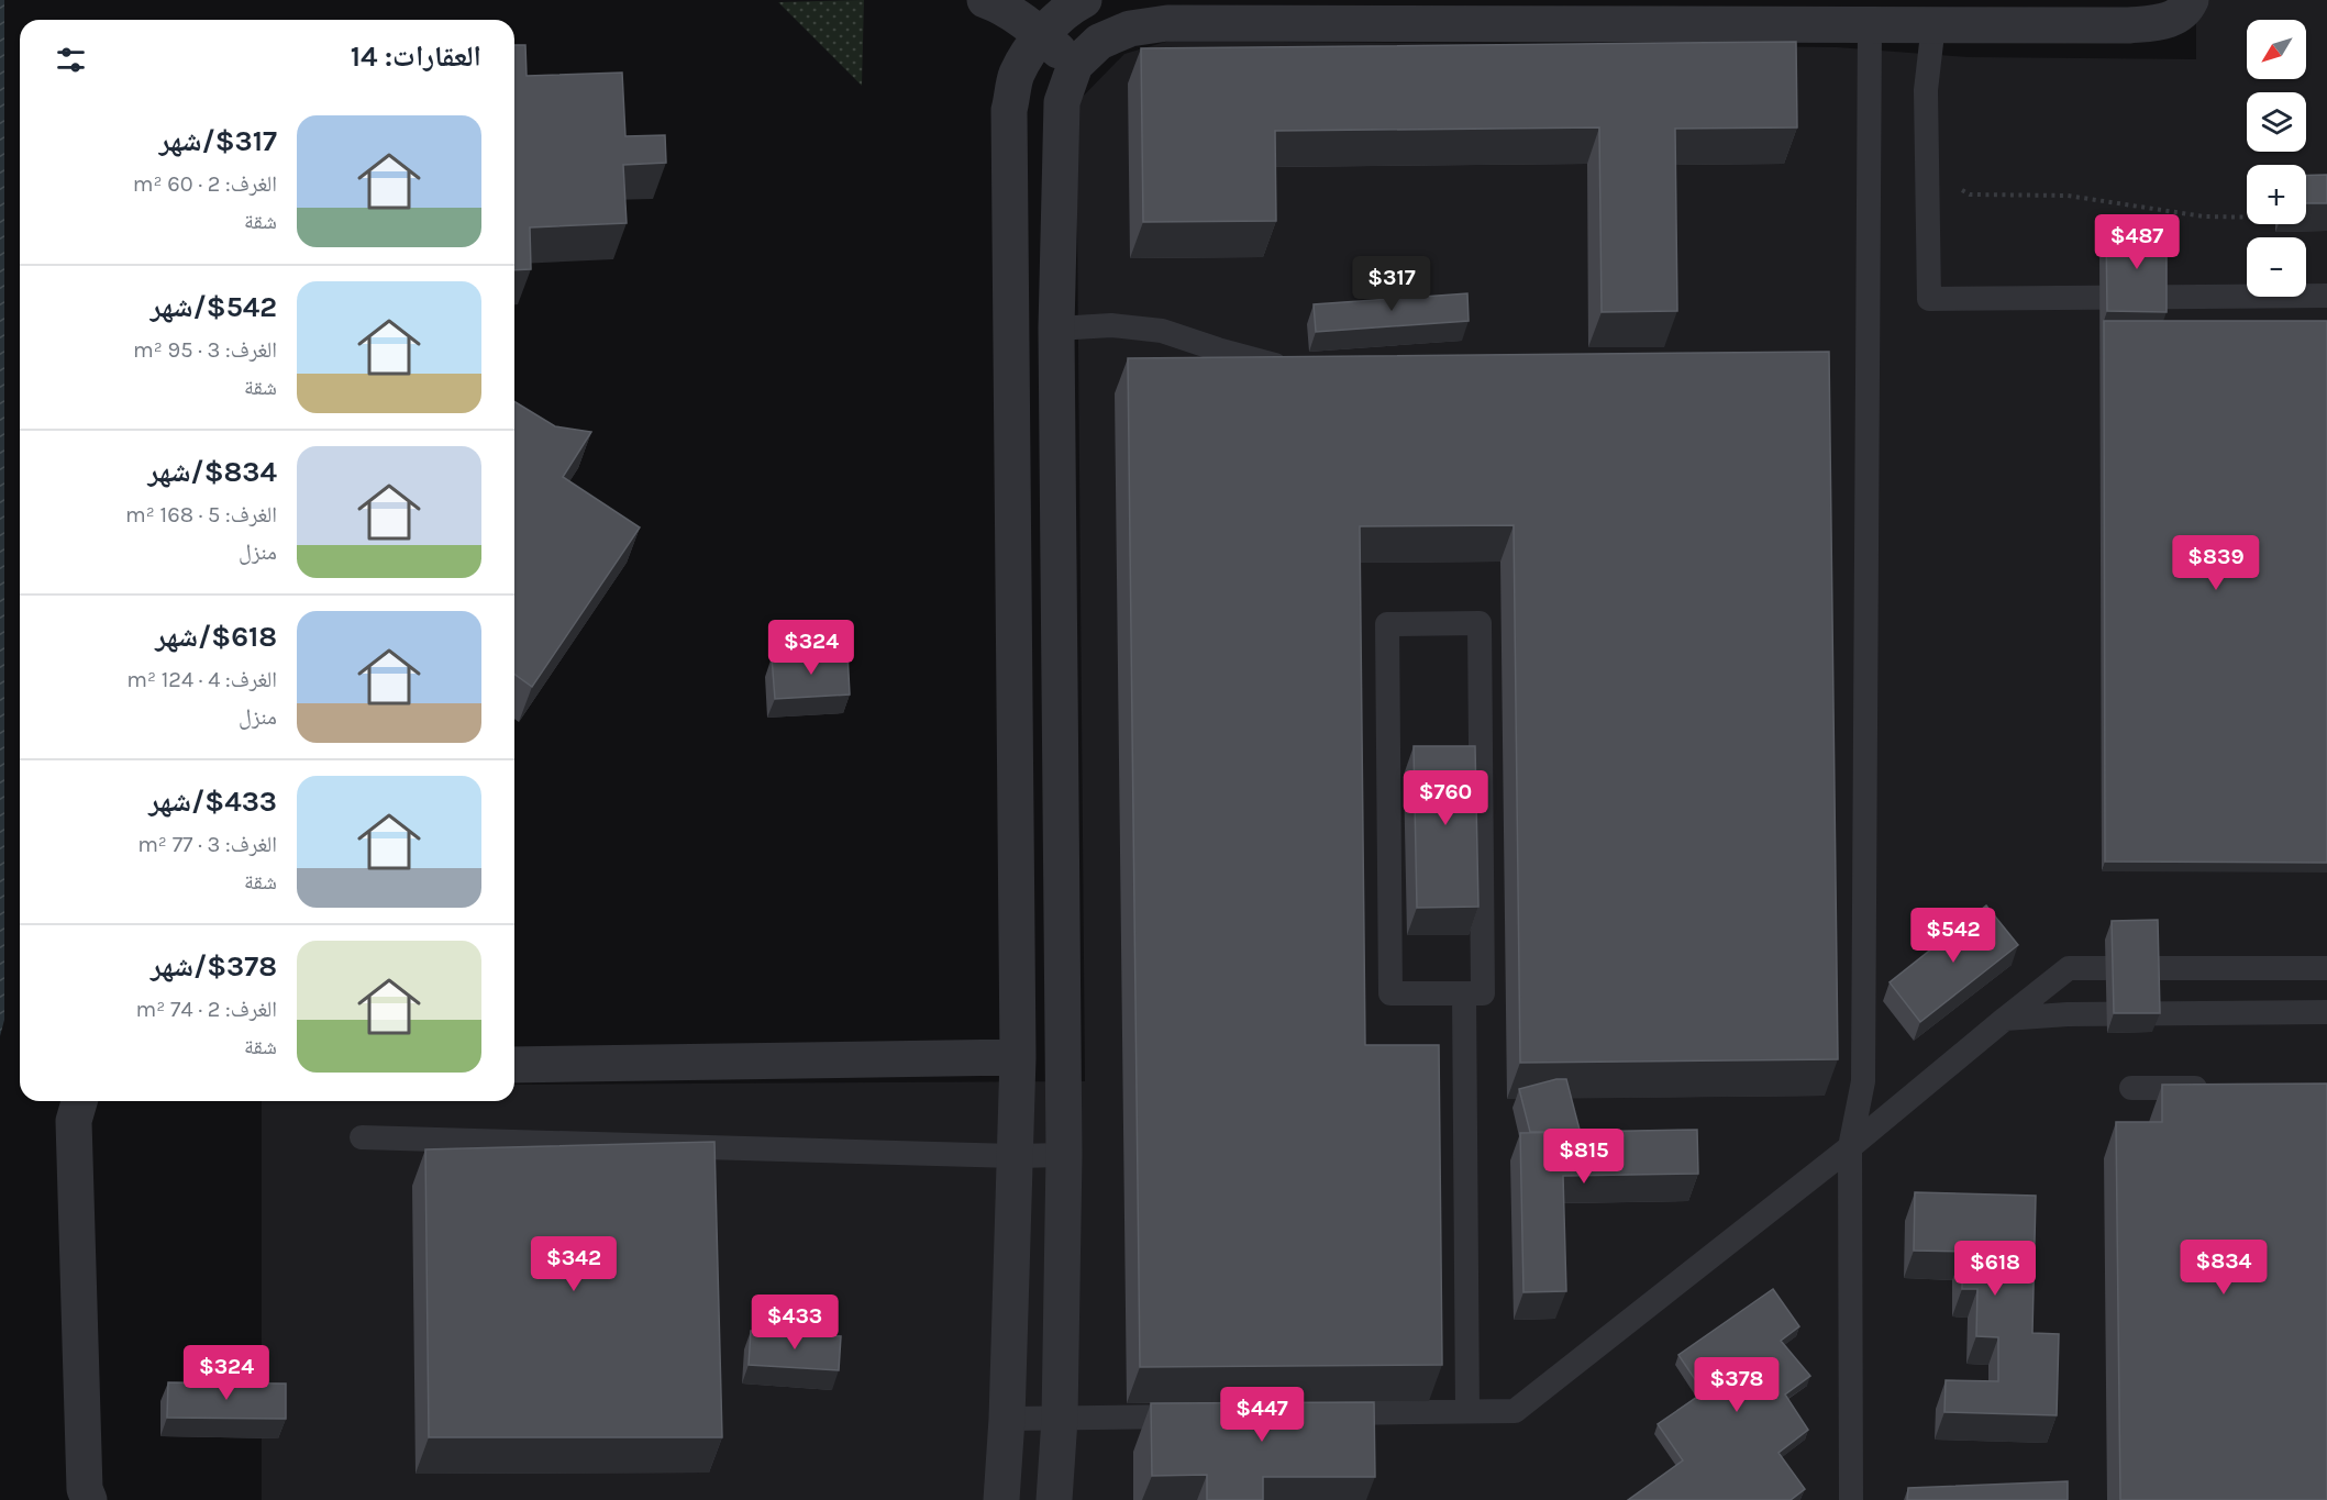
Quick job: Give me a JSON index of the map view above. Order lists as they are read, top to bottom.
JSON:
{
  "north": "bottom left",
  "page": {
    "map_buttons": ["+", "−"],
    "heading": "العقارات: 14",
    "list": [
      {
        "name": "$317/شهر",
        "note": "الغرف: 2 · 60 m² · شقة"
      },
      {
        "name": "$542/شهر",
        "note": "الغرف: 3 · 95 m² · شقة"
      },
      {
        "name": "$834/شهر",
        "note": "الغرف: 5 · 168 m² · منزل"
      },
      {
        "name": "$618/شهر",
        "note": "الغرف: 4 · 124 m² · منزل"
      },
      {
        "name": "$433/شهر",
        "note": "الغرف: 3 · 77 m² · شقة"
      },
      {
        "name": "$378/شهر",
        "note": "الغرف: 2 · 74 m² · شقة"
      }
    ],
    "price": [
      "$487",
      "$317",
      "$839",
      "$324",
      "$760",
      "$542",
      "$815",
      "$342",
      "$834",
      "$618",
      "$433",
      "$324",
      "$378",
      "$447"
    ]
  }
}
